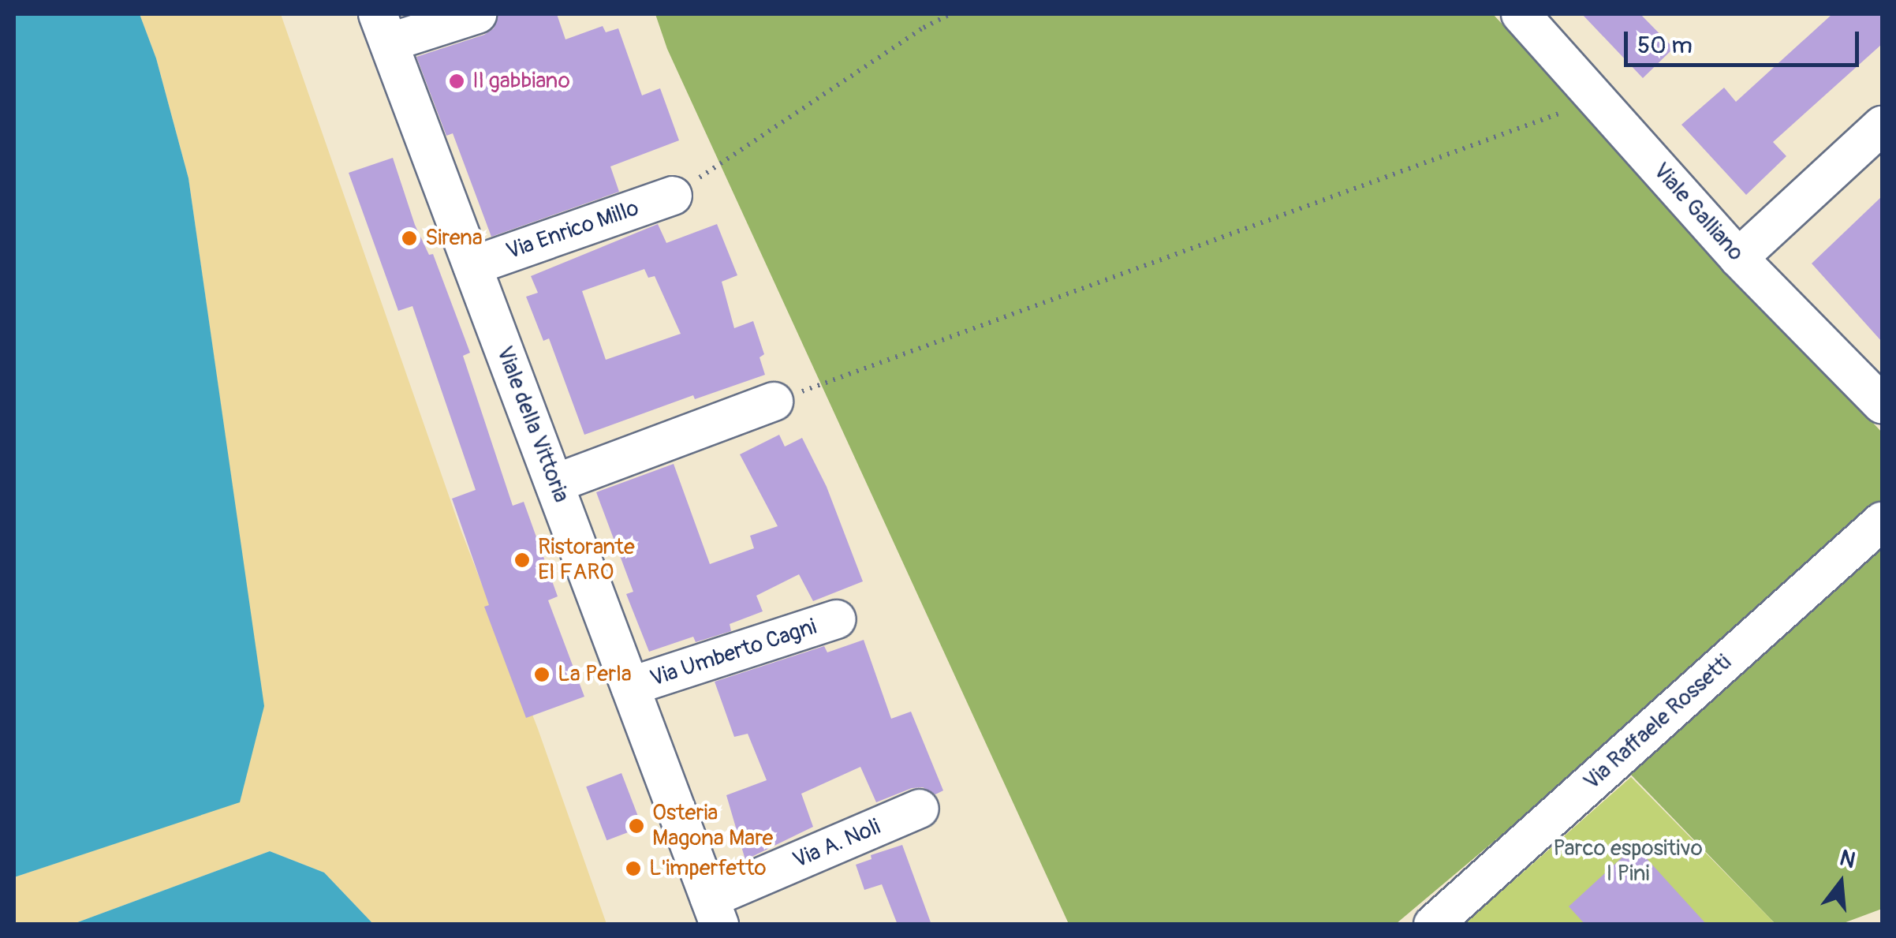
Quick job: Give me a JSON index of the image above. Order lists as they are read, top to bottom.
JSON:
{
  "streets": {
    "street": [
      "Viale Galliano",
      "Via Enrico Millo",
      "Viale della Vittoria",
      "Via Umberto Cagni",
      "Via Raffaele Rossetti",
      "Via A. Noli"
    ]
  },
  "crossings": [
    ["Via Enrico Millo", "Viale della Vittoria"],
    ["Viale della Vittoria", "Via Umberto Cagni"],
    ["Viale della Vittoria", "Via A. Noli"]
  ],
  "parks": ["Parco espositivo I Pini"],
  "places": [
    "Il gabbiano",
    "Sirena",
    "Ristorante El FARO",
    "La Perla",
    "Osteria Magona Mare",
    "L'imperfetto"
  ],
  "scale_bar": "50 m",
  "north": "top"
}
